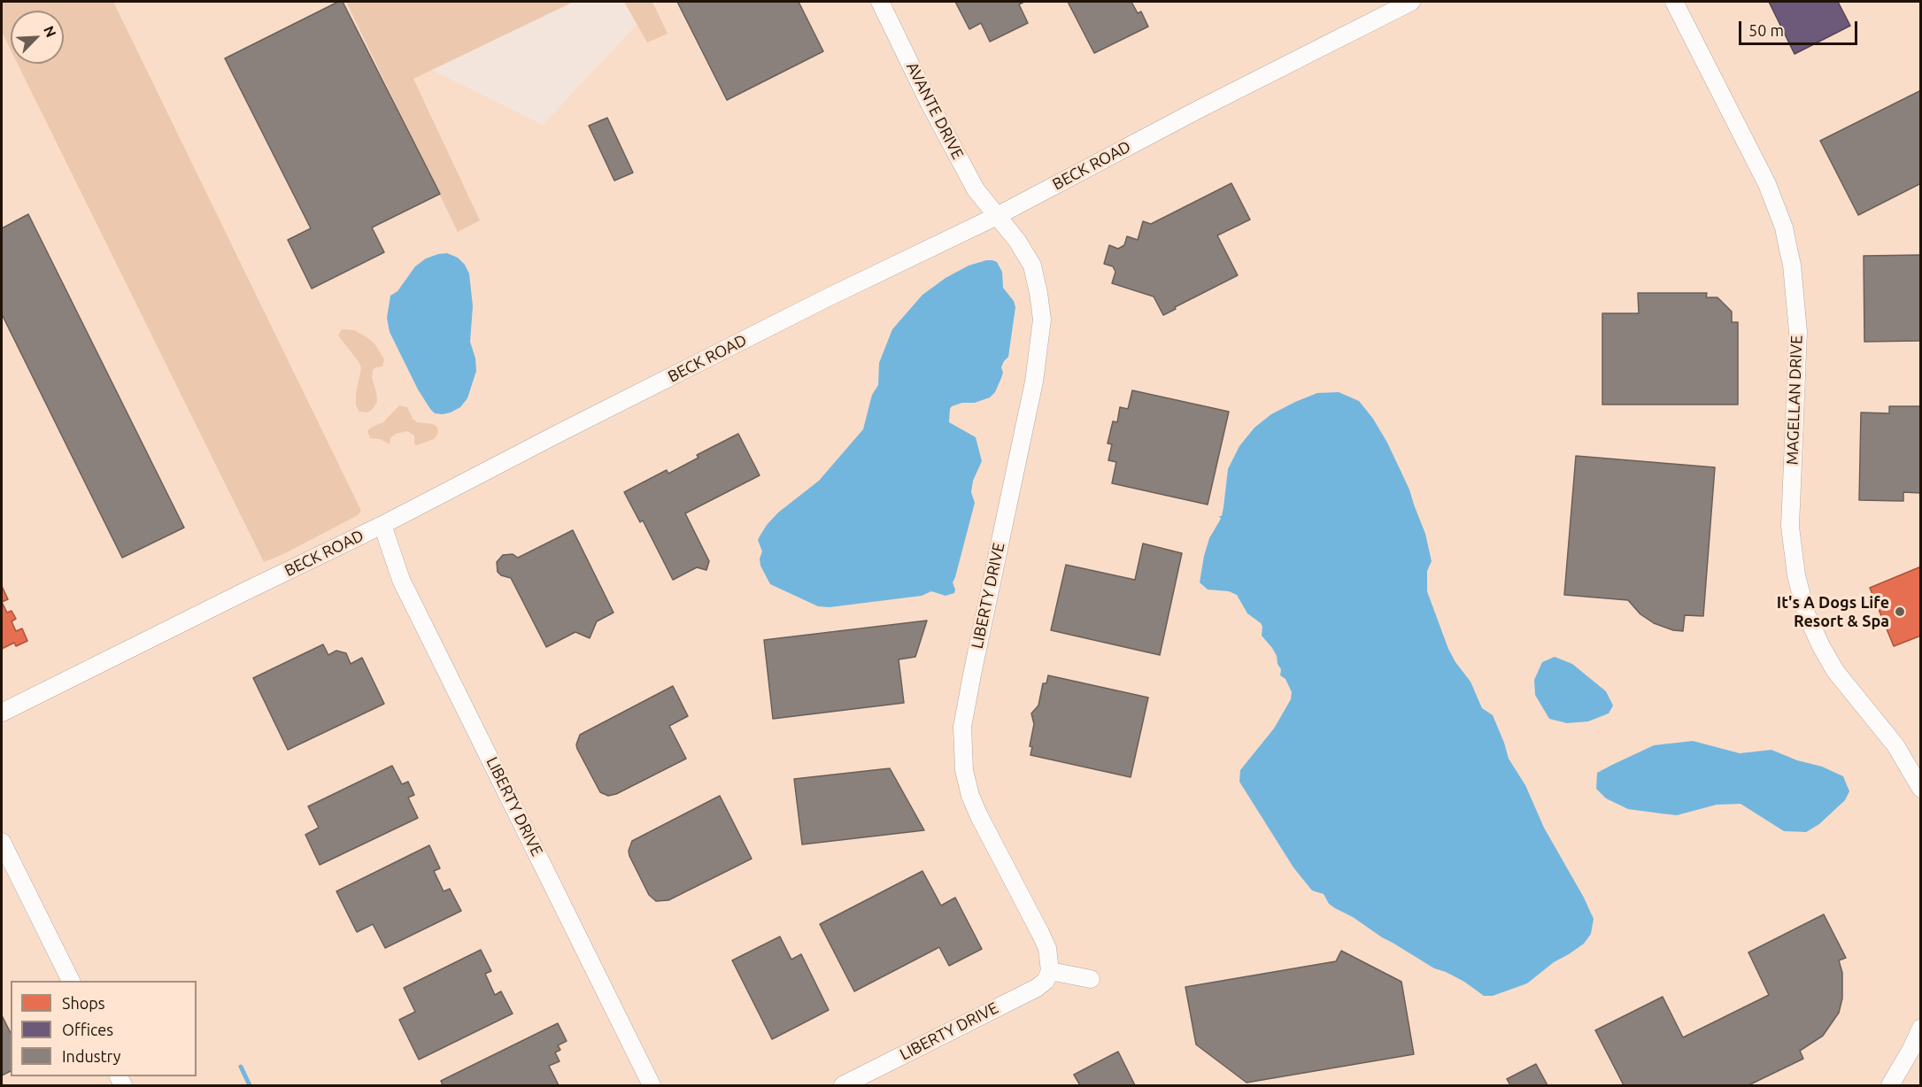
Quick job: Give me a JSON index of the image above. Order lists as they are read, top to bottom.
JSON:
{
  "streets": {
    "street": [
      "AVANTE DRIVE",
      "BECK ROAD",
      "MAGELLAN DRIVE",
      "LIBERTY DRIVE"
    ]
  },
  "crossings": [
    ["AVANTE DRIVE", "BECK ROAD"],
    ["AVANTE DRIVE", "LIBERTY DRIVE"],
    ["BECK ROAD", "LIBERTY DRIVE"]
  ],
  "places": ["It's A Dogs Life Resort & Spa"],
  "legend": ["Shops", "Offices", "Industry"],
  "scale_bar": "50 m",
  "north": "top right"
}
